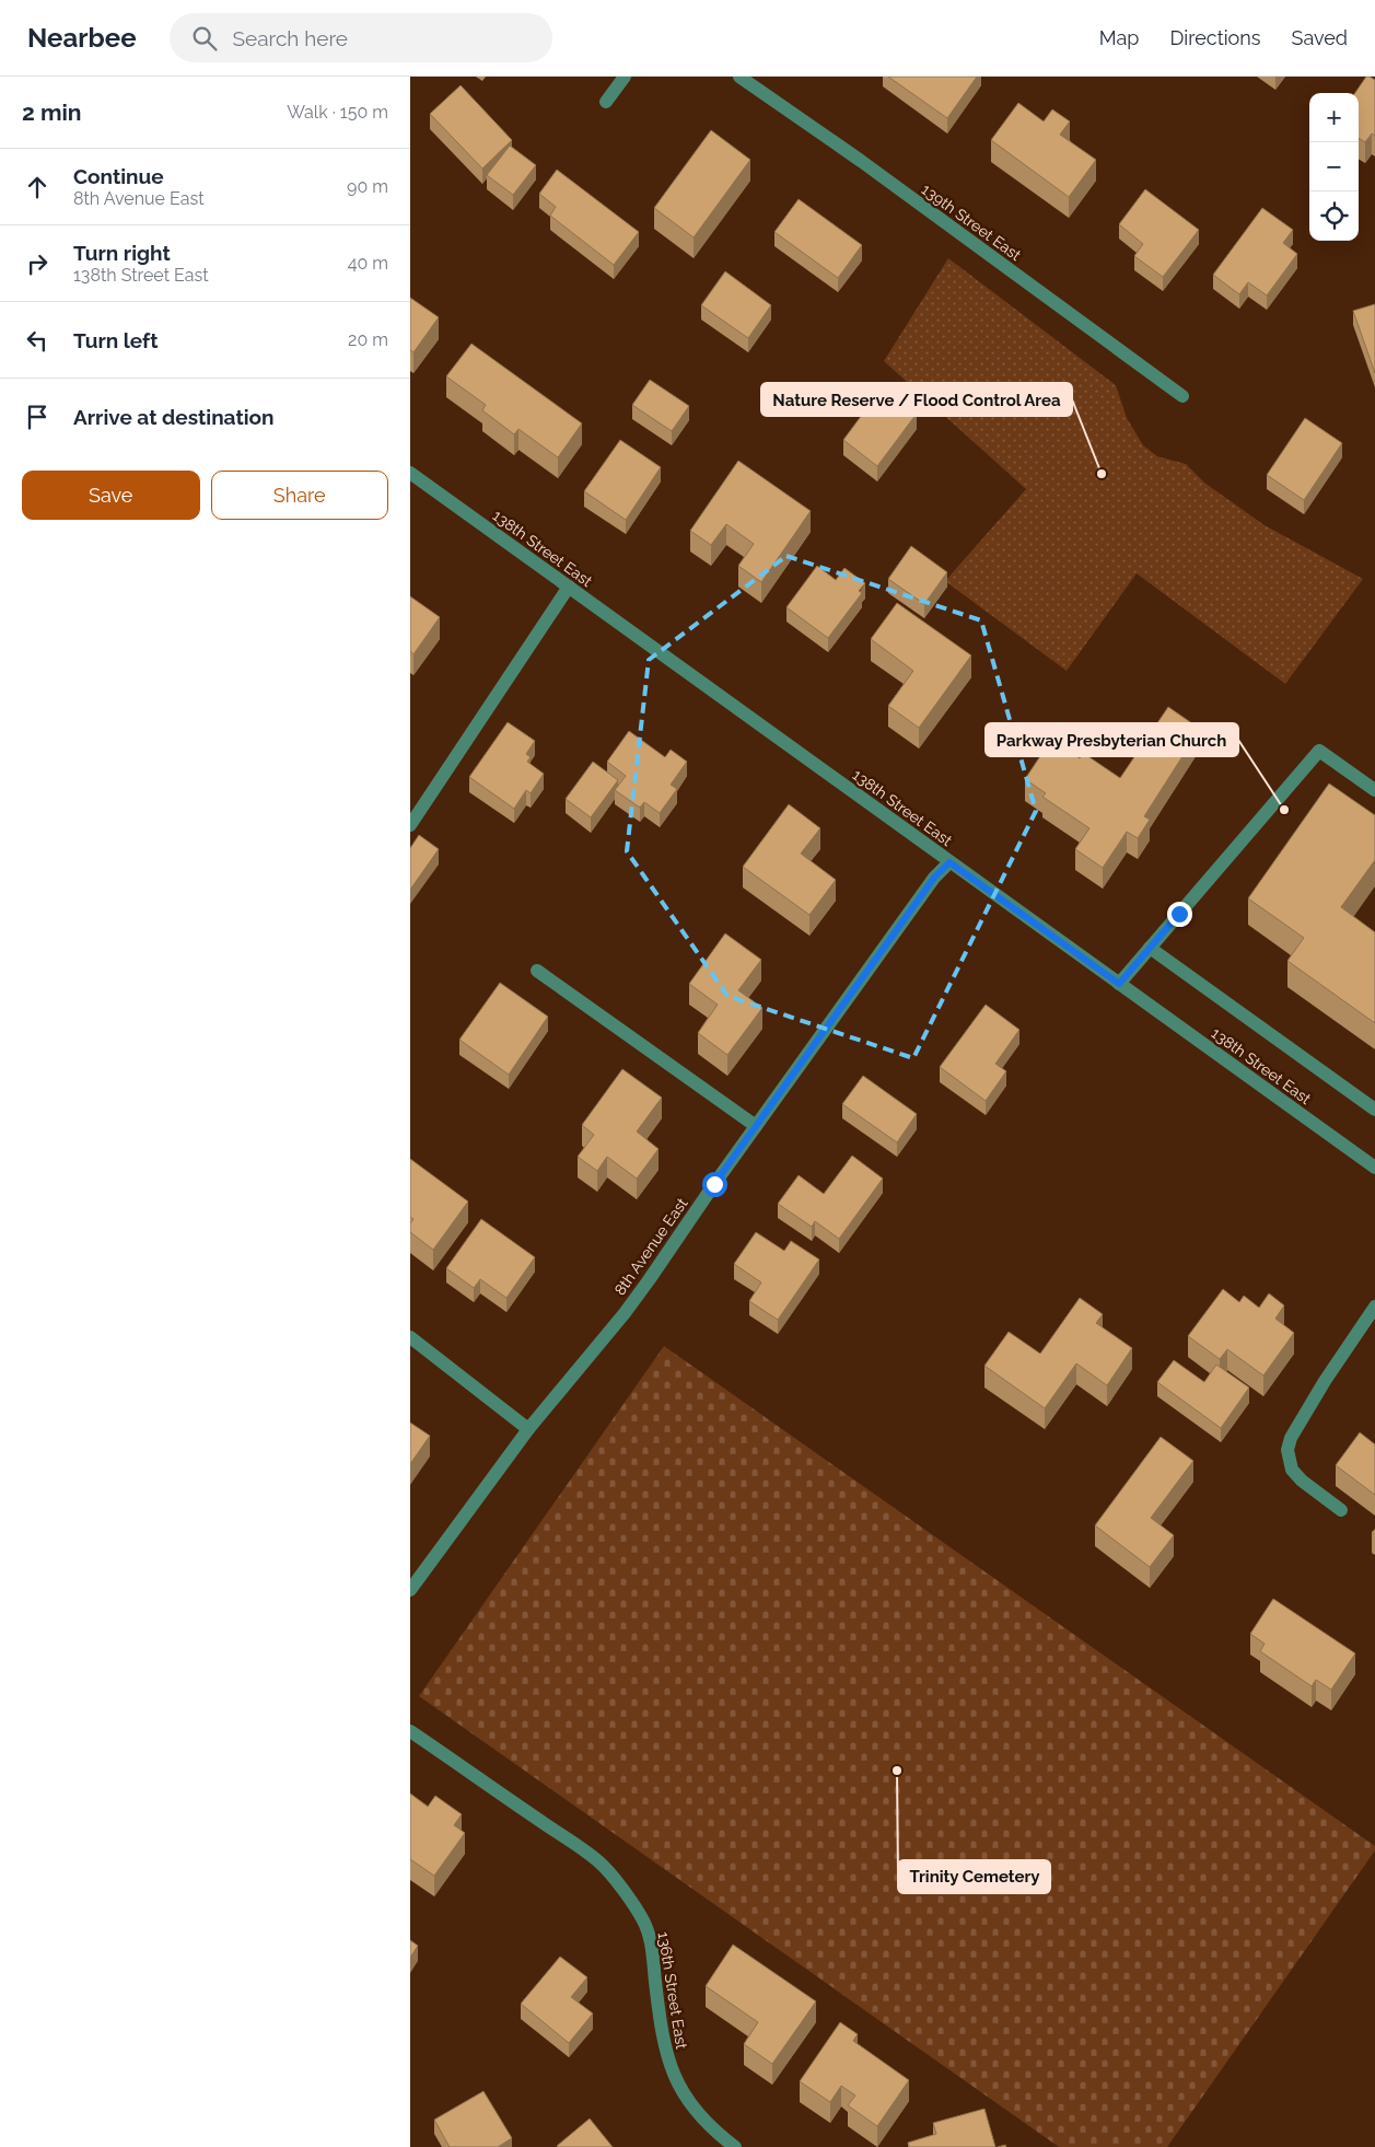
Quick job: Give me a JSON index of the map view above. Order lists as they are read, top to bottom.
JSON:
{
  "streets": {
    "street": [
      "139th Street East",
      "138th Street East",
      "8th Avenue East",
      "136th Street East"
    ]
  },
  "crossings": [
    ["138th Street East", "8th Avenue East"]
  ],
  "places": ["Nature Reserve / Flood Control Area", "Parkway Presbyterian Church", "Trinity Cemetery"],
  "page": {
    "header": "Nearbee",
    "search": "Search here",
    "nav": ["Map", "Directions", "Saved"],
    "heading": ["2 min", "Walk · 150 m"],
    "map_buttons": ["+", "−"],
    "list": [
      ["Continue", "8th Avenue East", "90 m"],
      ["Turn right", "138th Street East", "40 m"],
      ["Turn left", "20 m"],
      "Arrive at destination"
    ],
    "buttons": ["Save", "Share"]
  }
}
